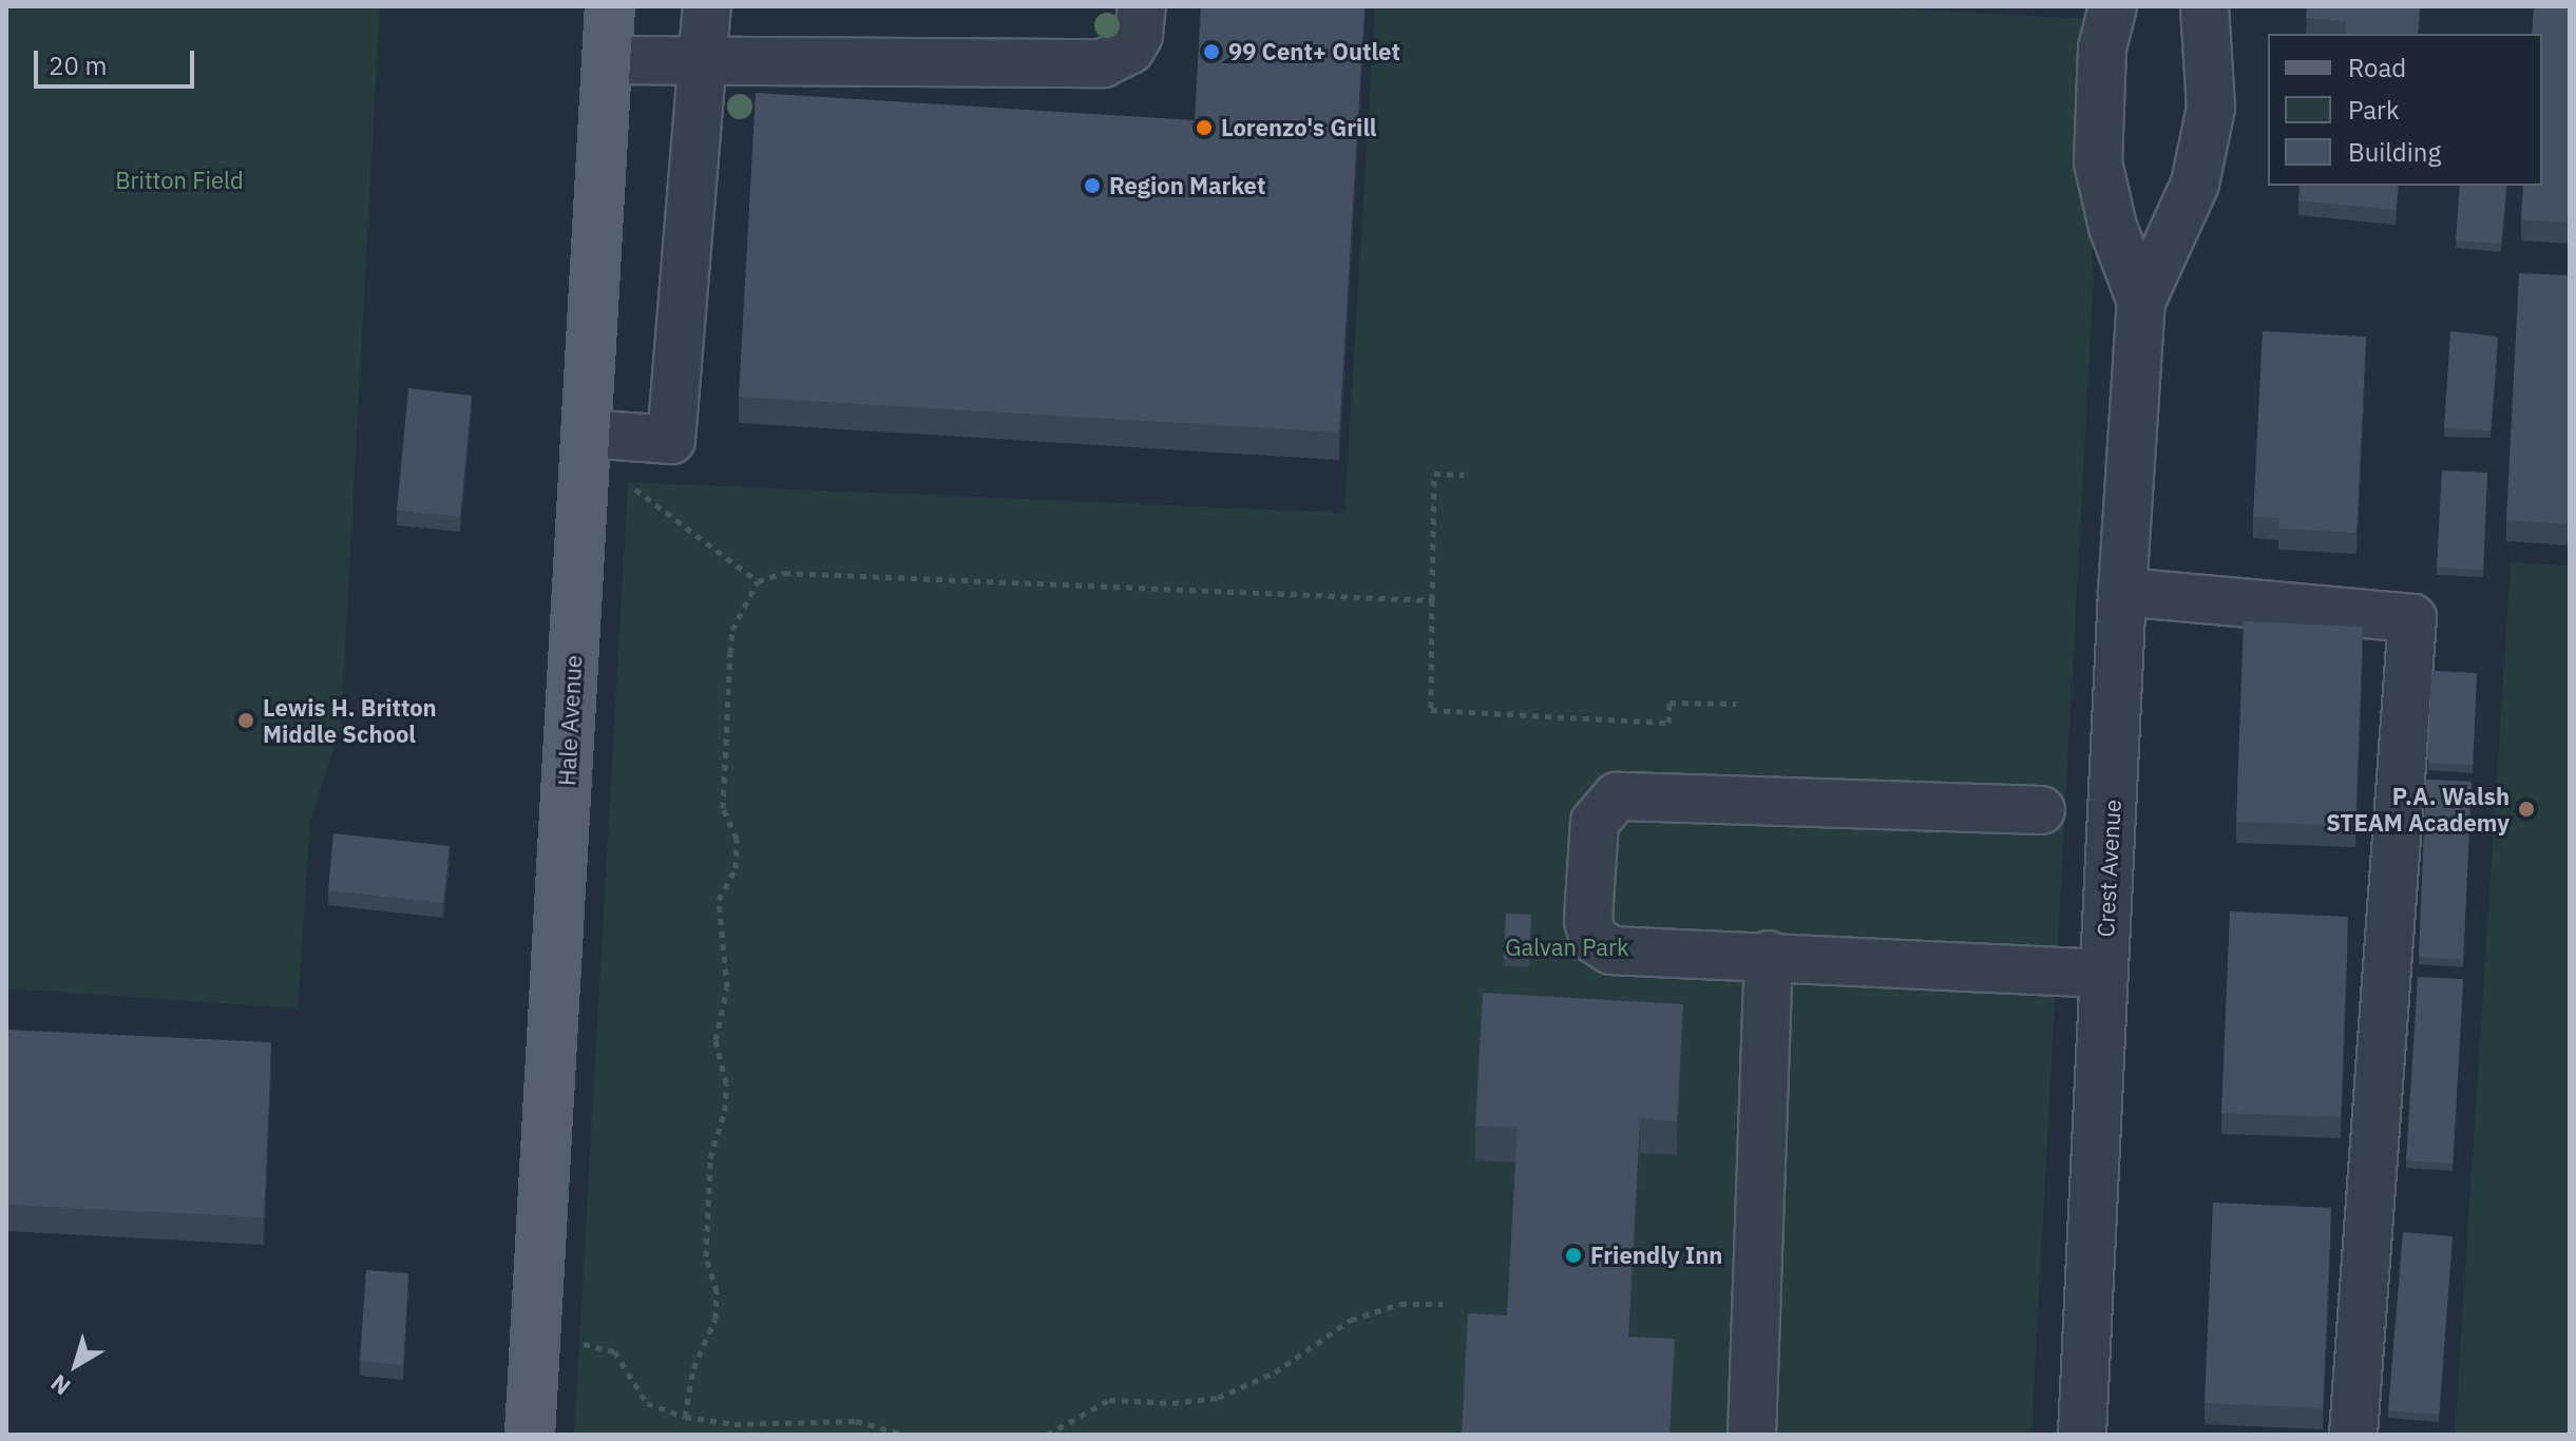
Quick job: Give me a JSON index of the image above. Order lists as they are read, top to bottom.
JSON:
{
  "streets": {
    "main road": ["Hale Avenue"],
    "street": ["Crest Avenue"]
  },
  "parks": ["Britton Field", "Galvan Park"],
  "places": [
    "99 Cent+ Outlet",
    "Lorenzo's Grill",
    "Region Market",
    "Lewis H. Britton Middle School",
    "P.A. Walsh STEAM Academy",
    "Friendly Inn"
  ],
  "legend": ["Road", "Park", "Building"],
  "scale_bar": "20 m",
  "north": "bottom left"
}
